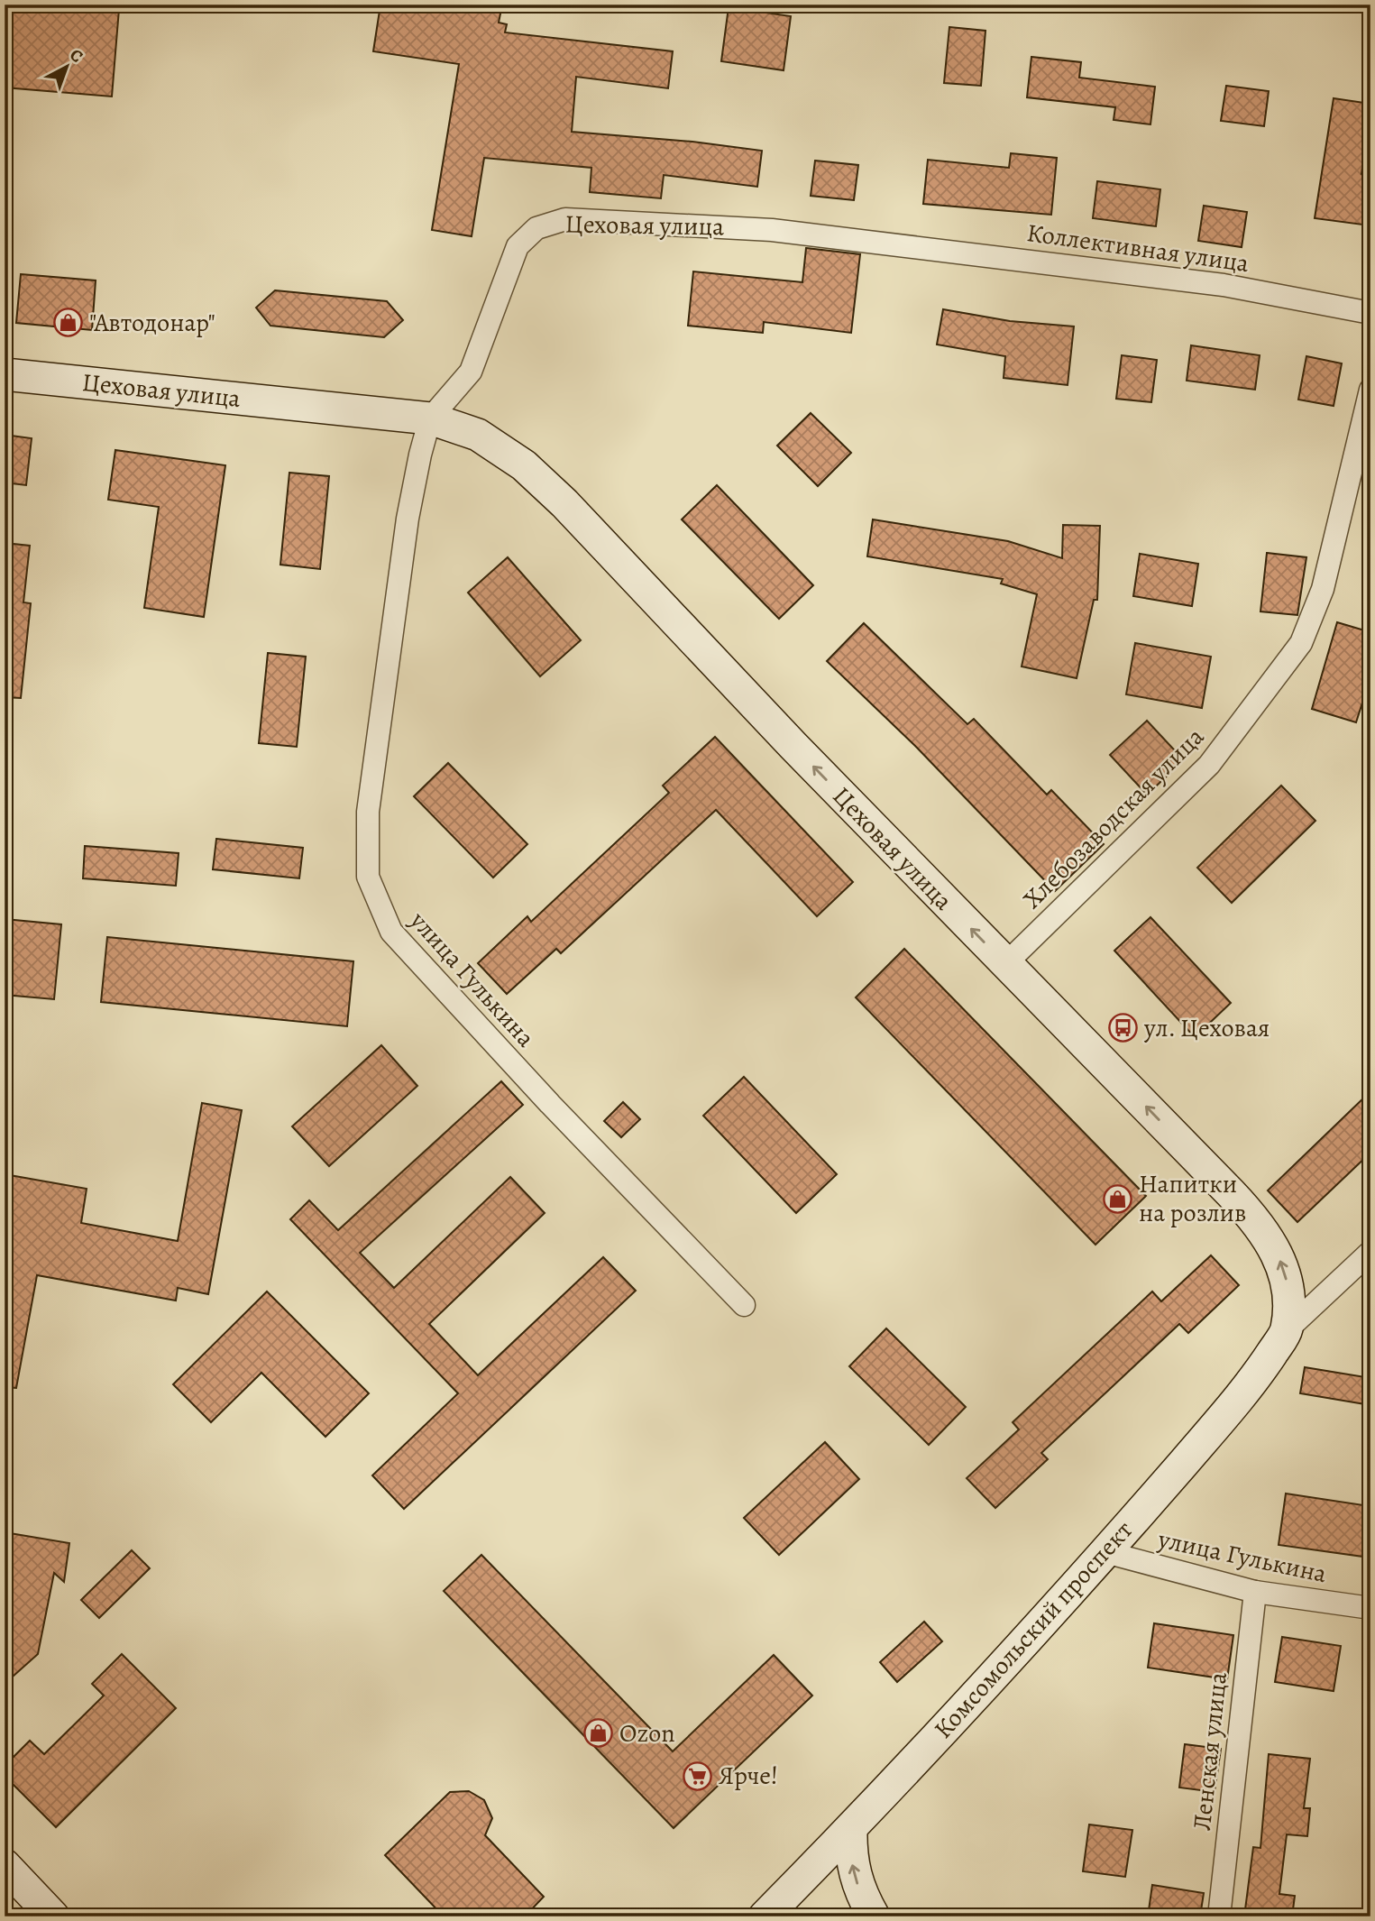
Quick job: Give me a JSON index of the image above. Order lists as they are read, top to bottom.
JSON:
{
  "streets": {
    "main road": ["Цеховая улица", "Комсомольский проспект"],
    "street": [
      "Коллективная улица",
      "Хлебозаводская улица",
      "улица Гулькина",
      "Ленская улица"
    ]
  },
  "crossings": [
    ["Цеховая улица", "Коллективная улица"],
    ["Цеховая улица", "Хлебозаводская улица"],
    ["Цеховая улица", "улица Гулькина"],
    ["Цеховая улица", "Комсомольский проспект"],
    ["улица Гулькина", "Комсомольский проспект"],
    ["улица Гулькина", "Ленская улица"]
  ],
  "one_way": ["Цеховая улица"],
  "places": {
    "shop": ["\"Автодонар\"", "Напитки на розлив", "Ozon"],
    "bus stop": ["ул. Цеховая"],
    "supermarket": ["Ярче!"]
  },
  "north": "top right"
}
